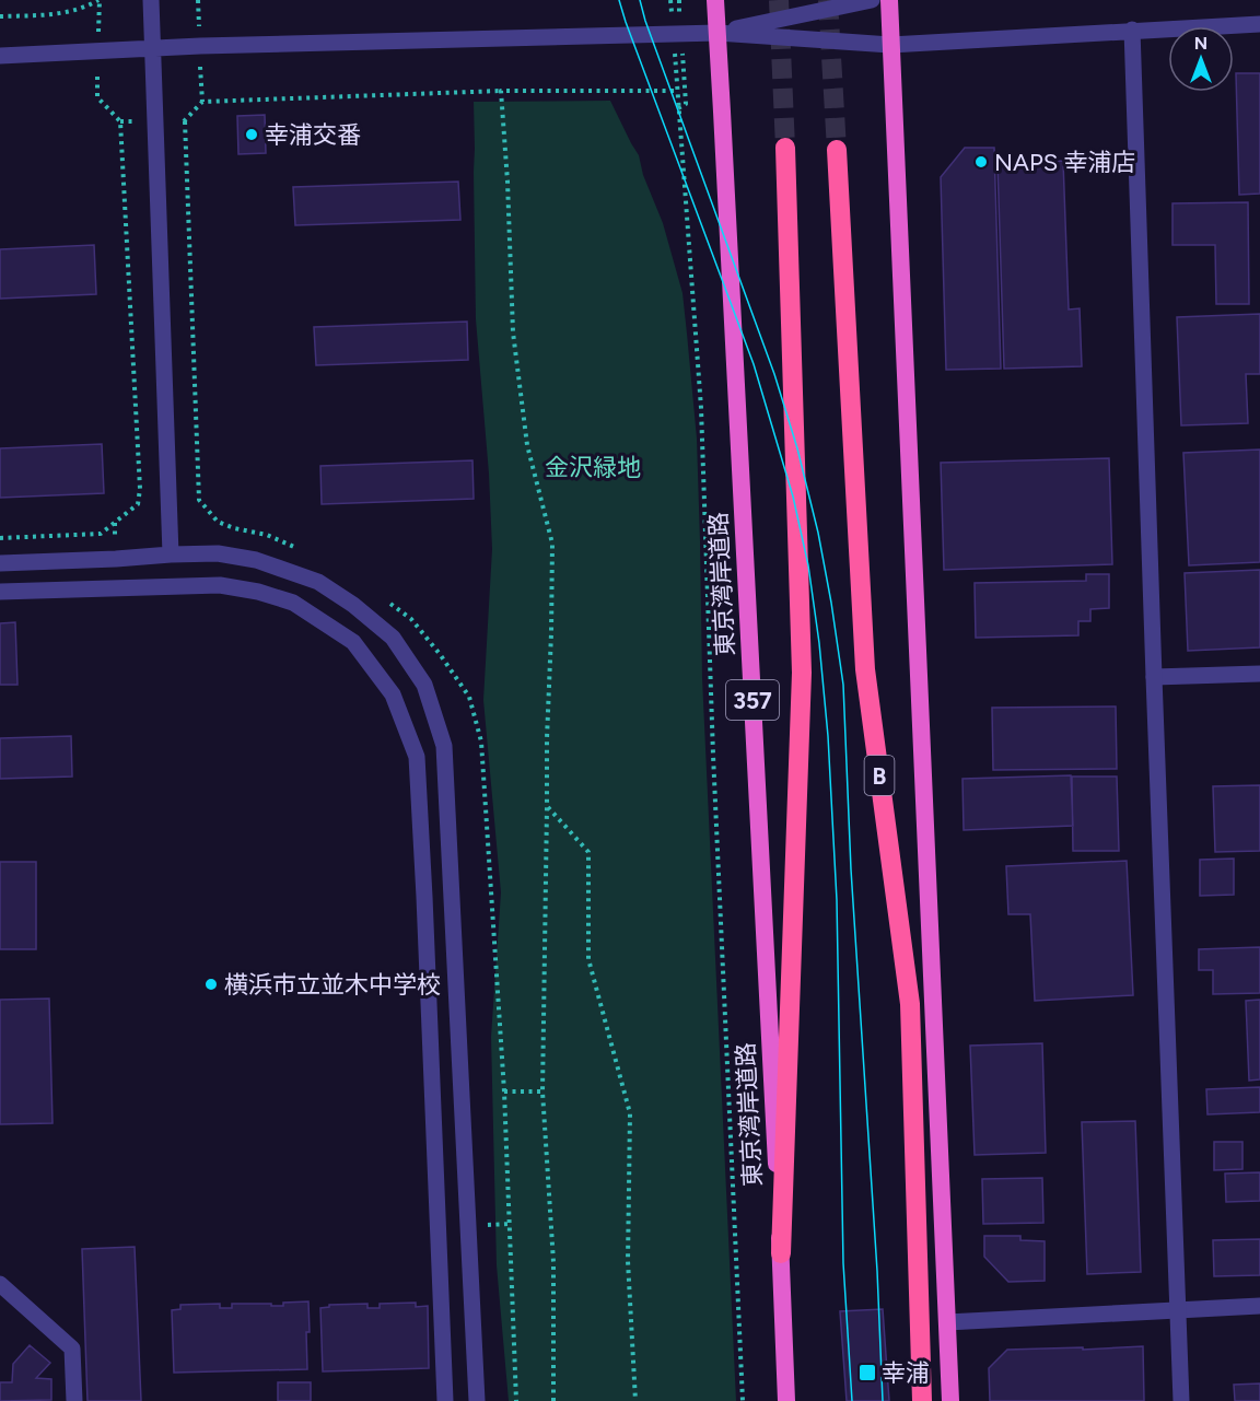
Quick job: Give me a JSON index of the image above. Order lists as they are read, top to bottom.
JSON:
{
  "streets": {
    "highway": ["東京湾岸道路", "357", "B"]
  },
  "parks": ["金沢緑地"],
  "places": {
    "other": ["幸浦交番", "NAPS 幸浦店", "横浜市立並木中学校"],
    "transit": ["幸浦"]
  },
  "north": "top"
}
